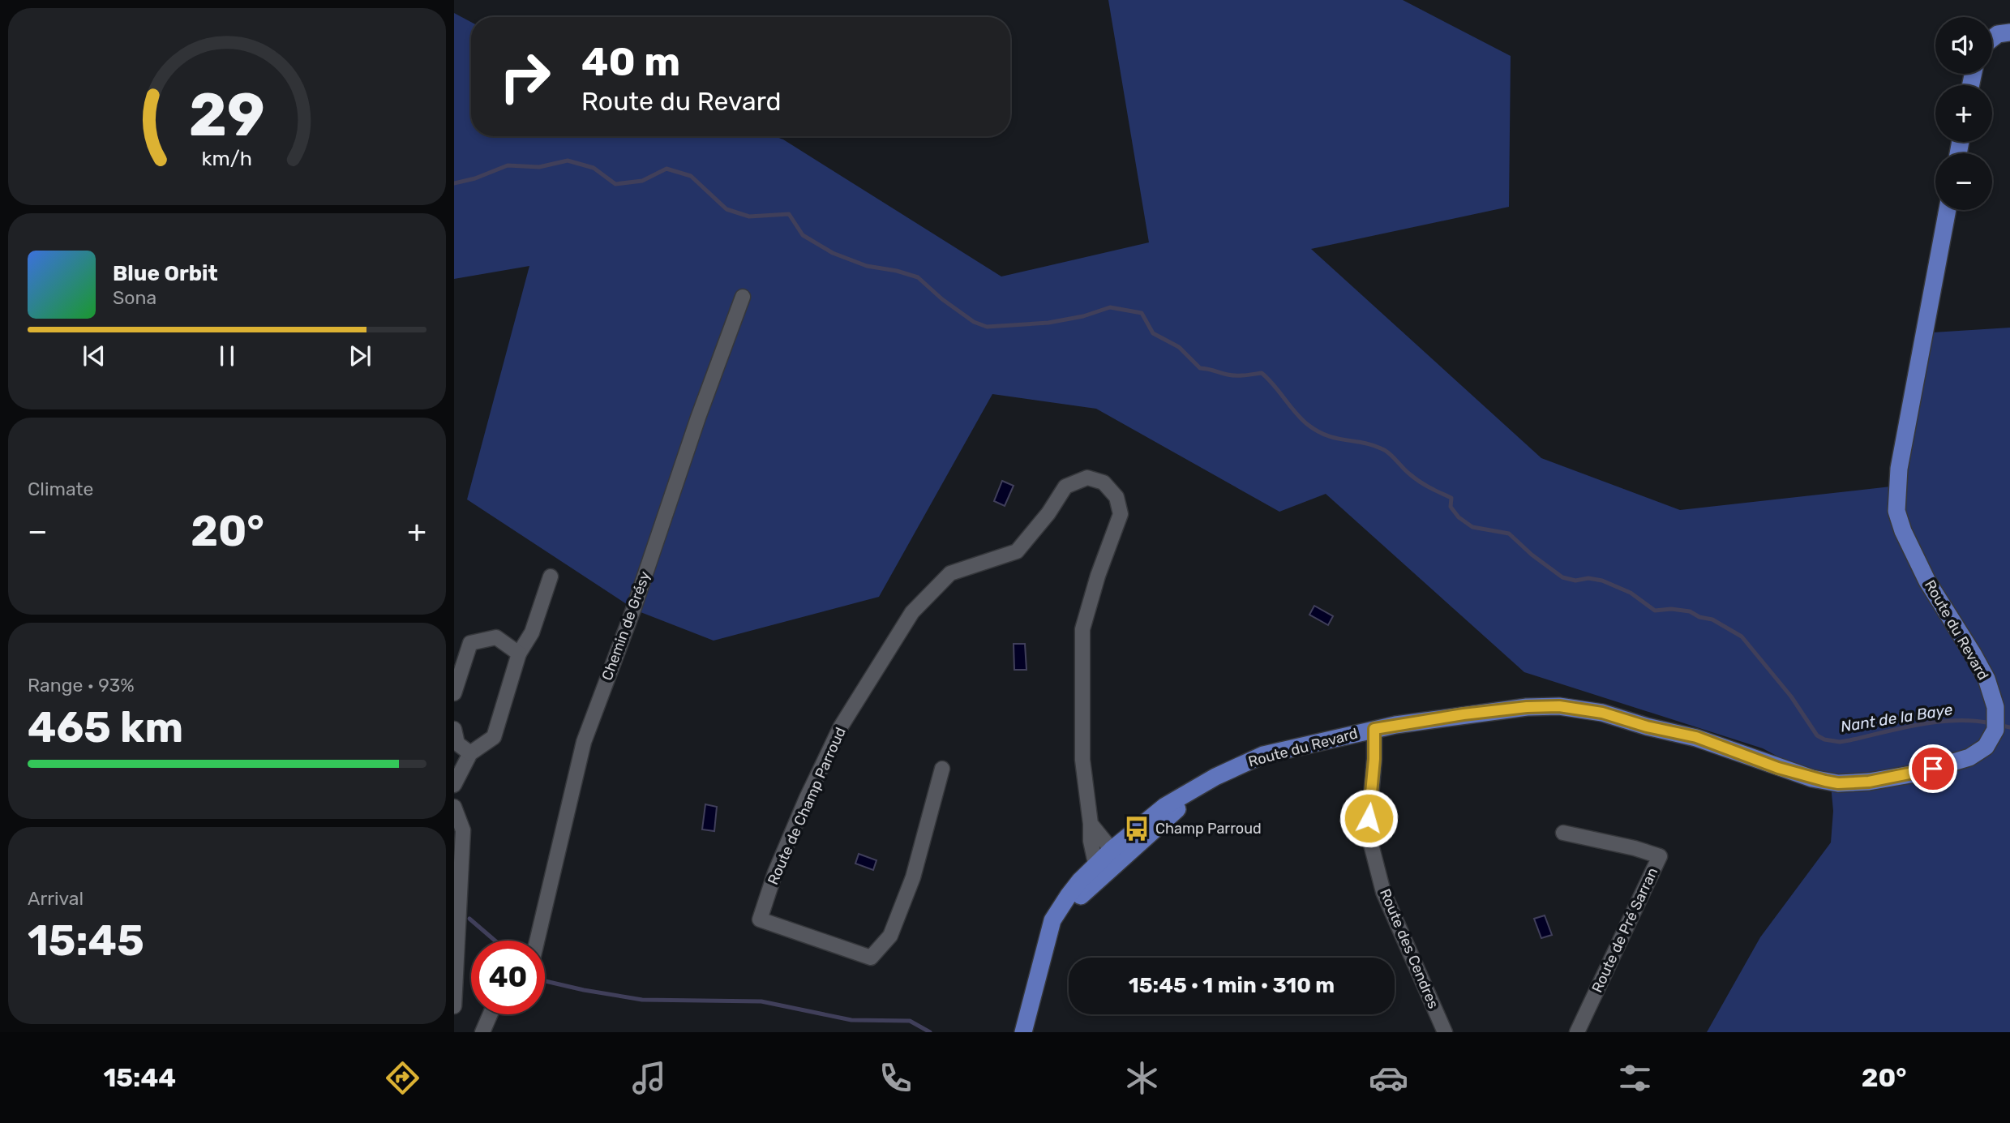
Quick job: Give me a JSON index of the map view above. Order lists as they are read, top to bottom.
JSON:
{
  "streets": {
    "main road": ["Route du Revard"],
    "street": [
      "Chemin de Grésy",
      "Route de Champ Parroud",
      "Route de Pré Sarran",
      "Route des Cendres"
    ]
  },
  "crossings": [
    ["Route du Revard", "Route de Champ Parroud"],
    ["Route du Revard", "Route des Cendres"]
  ],
  "water": ["Nant de la Baye"],
  "places": {
    "bus stop": ["Champ Parroud"]
  },
  "page": {
    "map_buttons": ["+", "−"],
    "turn": ["40 m", "Route du Revard"],
    "song": ["Blue Orbit", "Sona"],
    "tile": [
      "Climate",
      ["Range · 93%", "465 km"],
      ["Arrival", "15:45"]
    ],
    "heat": ["−", "20°", "+"],
    "limit": "40",
    "trip": "15:45 · 1 min · 310 m",
    "tabs": ["15:44", "20°"],
    "gauge": ["29", "km/h"]
  }
}
